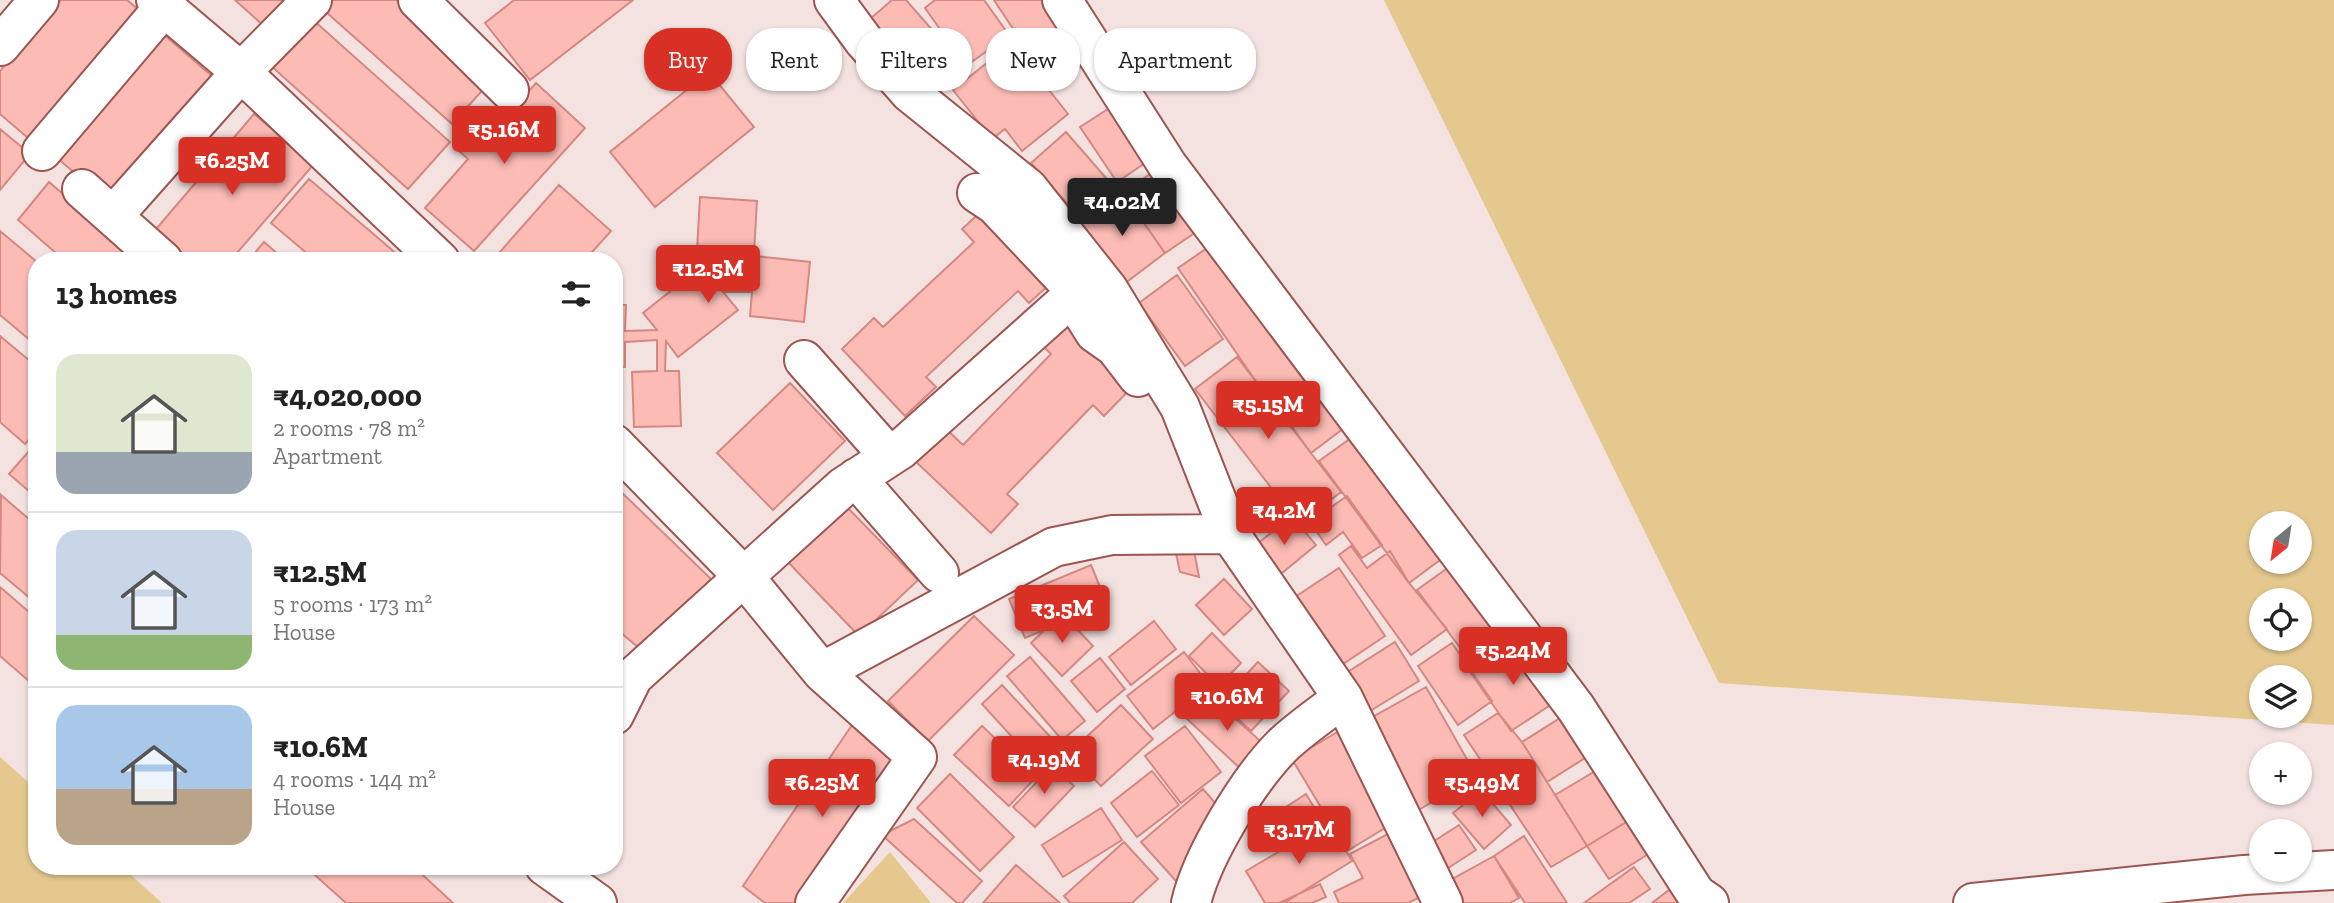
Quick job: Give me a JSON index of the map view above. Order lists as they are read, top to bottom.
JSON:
{
  "north": "bottom left",
  "page": {
    "chip": [
      "Buy",
      "Rent",
      "Filters",
      "New",
      "Apartment"
    ],
    "price": [
      "₹5.16M",
      "₹6.25M",
      "₹4.02M",
      "₹12.5M",
      "₹5.15M",
      "₹4.2M",
      "₹3.5M",
      "₹5.24M",
      "₹10.6M",
      "₹4.19M",
      "₹6.25M",
      "₹5.49M",
      "₹3.17M"
    ],
    "heading": "13 homes",
    "list": [
      {
        "name": "₹4,020,000",
        "note": "2 rooms · 78 m² · Apartment"
      },
      {
        "name": "₹12.5M",
        "note": "5 rooms · 173 m² · House"
      },
      {
        "name": "₹10.6M",
        "note": "4 rooms · 144 m² · House"
      }
    ],
    "map_buttons": ["+", "−"]
  }
}
